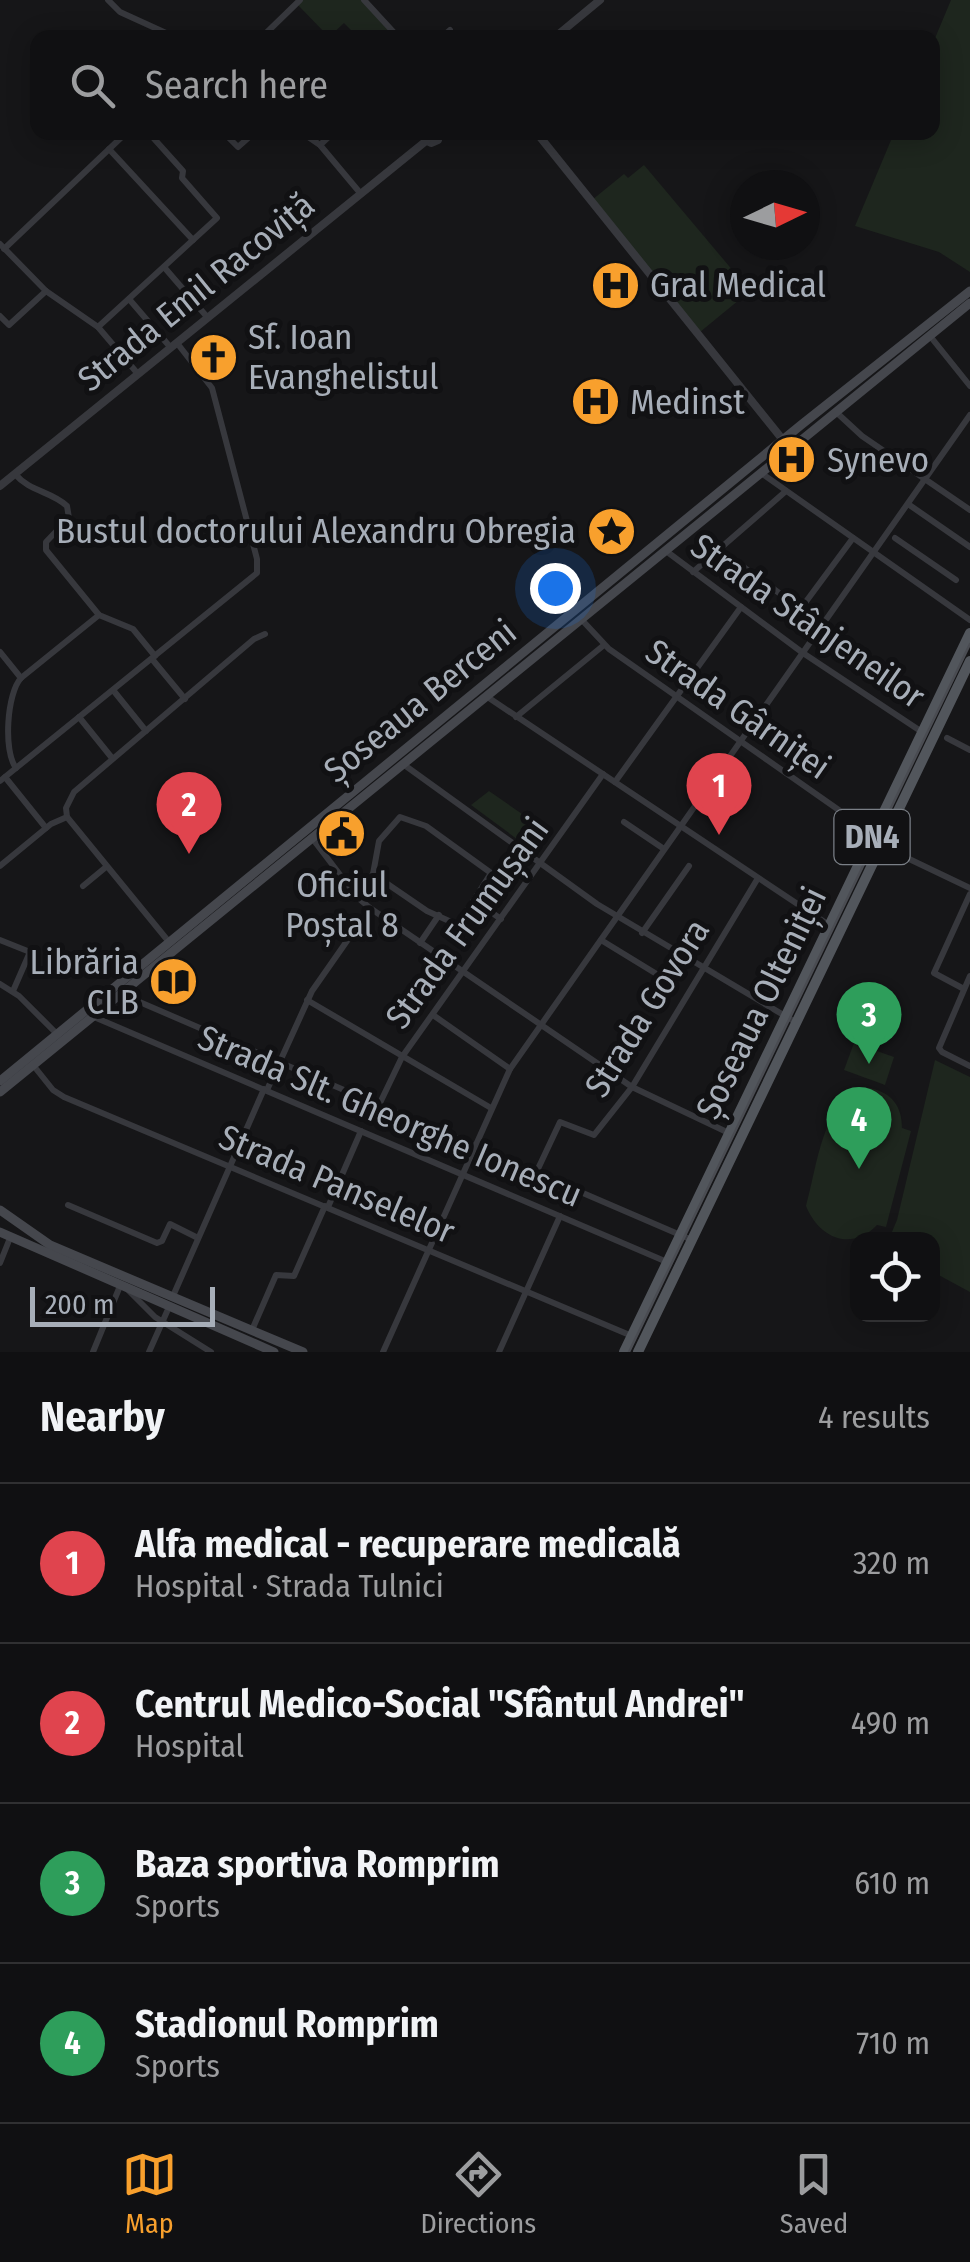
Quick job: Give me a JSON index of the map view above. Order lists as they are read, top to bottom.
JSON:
{
  "streets": {
    "main road": ["Șoseaua Berceni", "DN4", "Șoseaua Olteniței"],
    "street": [
      "Strada Emil Racoviță",
      "Strada Stânjeneilor",
      "Strada Gârniței",
      "Strada Frumușani",
      "Strada Govora",
      "Strada Slt. Gheorghe Ionescu",
      "Strada Panselelor"
    ]
  },
  "crossings": [
    ["Strada Stânjeneilor", "Șoseaua Berceni"],
    ["Strada Stânjeneilor", "Șoseaua Olteniței"],
    ["Șoseaua Berceni", "Strada Gârniței"],
    ["Șoseaua Berceni", "Strada Slt. Gheorghe Ionescu"],
    ["Șoseaua Berceni", "Strada Panselelor"],
    ["Strada Gârniței", "Șoseaua Olteniței"],
    ["Șoseaua Olteniței", "Strada Slt. Gheorghe Ionescu"],
    ["Șoseaua Olteniței", "Strada Panselelor"]
  ],
  "places": {
    "hospital": ["Gral Medical", "Medinst", "Synevo"],
    "church": ["Sf. Ioan Evanghelistul"],
    "place": ["Bustul doctorului Alexandru Obregia"],
    "public building": ["Oficiul Poștal 8"],
    "library": ["Librăria CLB"]
  },
  "scale_bar": "200 m",
  "north": "right",
  "page": {
    "search": "Search here",
    "pins": [
      "1",
      "2",
      "3",
      "4"
    ],
    "scale": "200 m",
    "heading": ["Nearby", "4 results"],
    "list": [
      {
        "mark": "1",
        "name": "Alfa medical - recuperare medicală",
        "note": "Hospital · Strada Tulnici",
        "value": "320 m"
      },
      {
        "mark": "2",
        "name": "Centrul Medico-Social \"Sfântul Andrei\"",
        "note": "Hospital",
        "value": "490 m"
      },
      {
        "mark": "3",
        "name": "Baza sportiva Romprim",
        "note": "Sports",
        "value": "610 m"
      },
      {
        "mark": "4",
        "name": "Stadionul Romprim",
        "note": "Sports",
        "value": "710 m"
      }
    ],
    "nav": ["Map", "Directions", "Saved"]
  }
}
